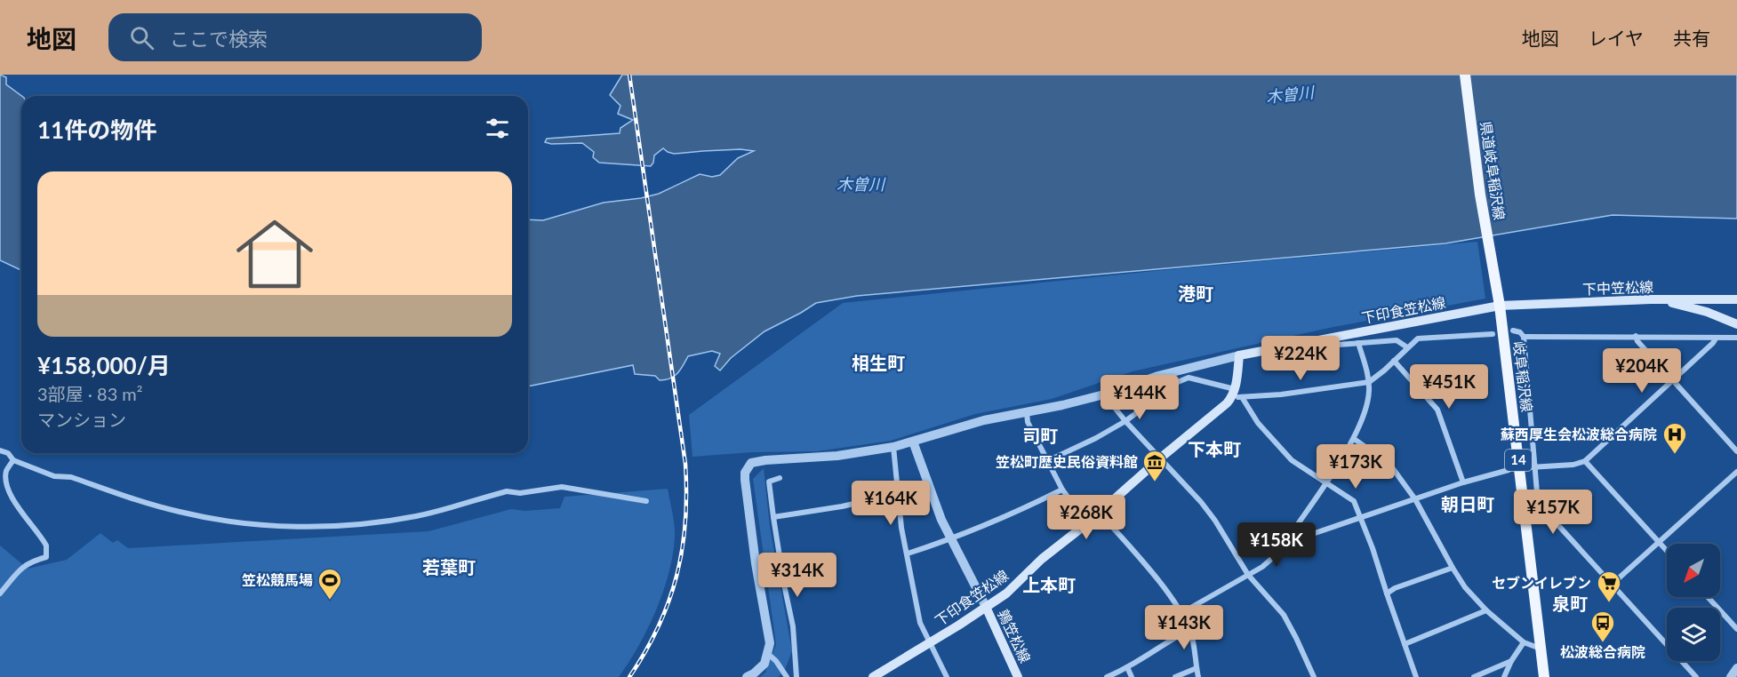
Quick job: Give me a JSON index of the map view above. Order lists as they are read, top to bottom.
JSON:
{
  "streets": {
    "main road": [
      "県道岐阜稲沢線",
      "下中笠松線",
      "下印食笠松線",
      "岐阜稲沢線",
      "14",
      "鶉笠松線"
    ]
  },
  "crossings": [
    ["県道岐阜稲沢線", "岐阜稲沢線"],
    ["下中笠松線", "下印食笠松線"],
    ["下中笠松線", "岐阜稲沢線"],
    ["下印食笠松線", "岐阜稲沢線"],
    ["下印食笠松線", "鶉笠松線"]
  ],
  "districts": [
    "港町",
    "相生町",
    "司町",
    "下本町",
    "朝日町",
    "若葉町",
    "上本町",
    "泉町"
  ],
  "water": ["木曽川"],
  "places": {
    "hospital": ["蘇西厚生会松波総合病院"],
    "museum": ["笠松町歴史民俗資料館"],
    "sports": ["笠松競馬場"],
    "supermarket": ["セブンイレブン"],
    "bus stop": ["松波総合病院"]
  },
  "north": "bottom left",
  "page": {
    "header": "地図",
    "search": "ここで検索",
    "nav": ["地図", "レイヤ", "共有"],
    "heading": "11件の物件",
    "list": [
      {
        "name": "¥158,000/月",
        "note": "3部屋 · 83 m² · マンション"
      }
    ],
    "price": [
      "¥224K",
      "¥204K",
      "¥451K",
      "¥144K",
      "¥173K",
      "¥164K",
      "¥157K",
      "¥268K",
      "¥158K",
      "¥314K",
      "¥143K"
    ]
  }
}
